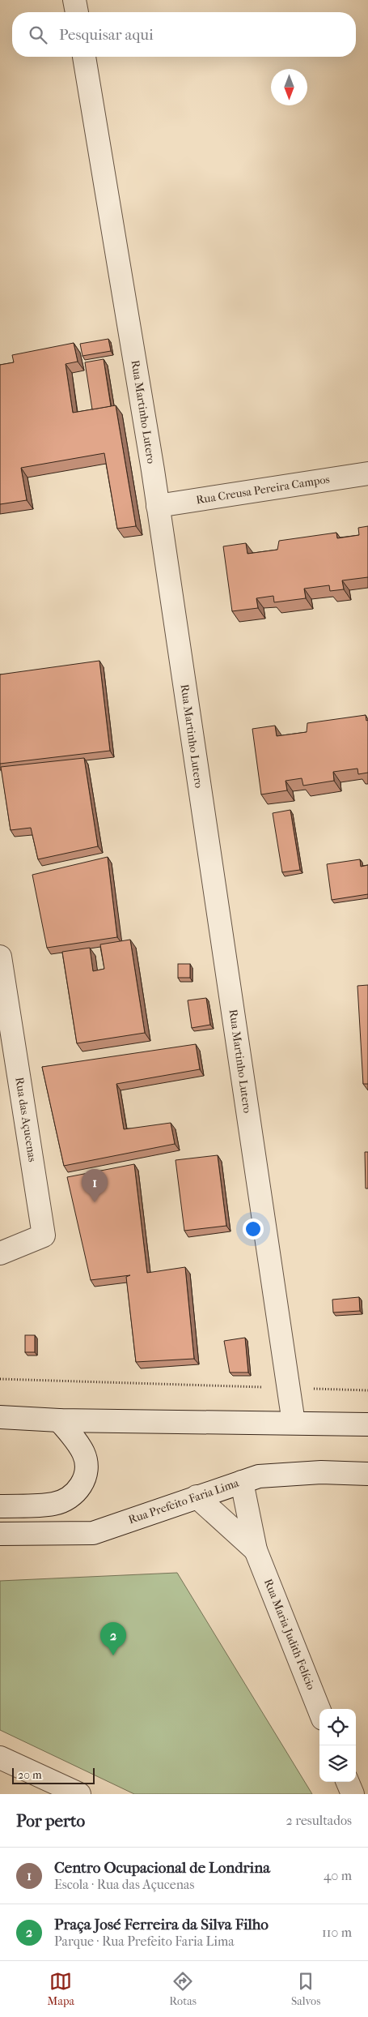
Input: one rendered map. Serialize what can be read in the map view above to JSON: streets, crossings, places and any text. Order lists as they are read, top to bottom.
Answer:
{
  "streets": {
    "street": [
      "Rua Martinho Lutero",
      "Rua Creusa Pereira Campos",
      "Rua das Açucenas",
      "Rua Prefeito Faria Lima",
      "Rua Maria Judith Felício"
    ]
  },
  "crossings": [
    ["Rua Martinho Lutero", "Rua Creusa Pereira Campos"],
    ["Rua Prefeito Faria Lima", "Rua Maria Judith Felício"]
  ],
  "scale_bar": "20 m",
  "north": "bottom",
  "page": {
    "search": "Pesquisar aqui",
    "pins": ["1", "2"],
    "scale": "20 m",
    "heading": ["Por perto", "2 resultados"],
    "list": [
      {
        "mark": "1",
        "name": "Centro Ocupacional de Londrina",
        "note": "Escola · Rua das Açucenas",
        "value": "40 m"
      },
      {
        "mark": "2",
        "name": "Praça José Ferreira da Silva Filho",
        "note": "Parque · Rua Prefeito Faria Lima",
        "value": "110 m"
      }
    ],
    "nav": ["Mapa", "Rotas", "Salvos"]
  }
}
